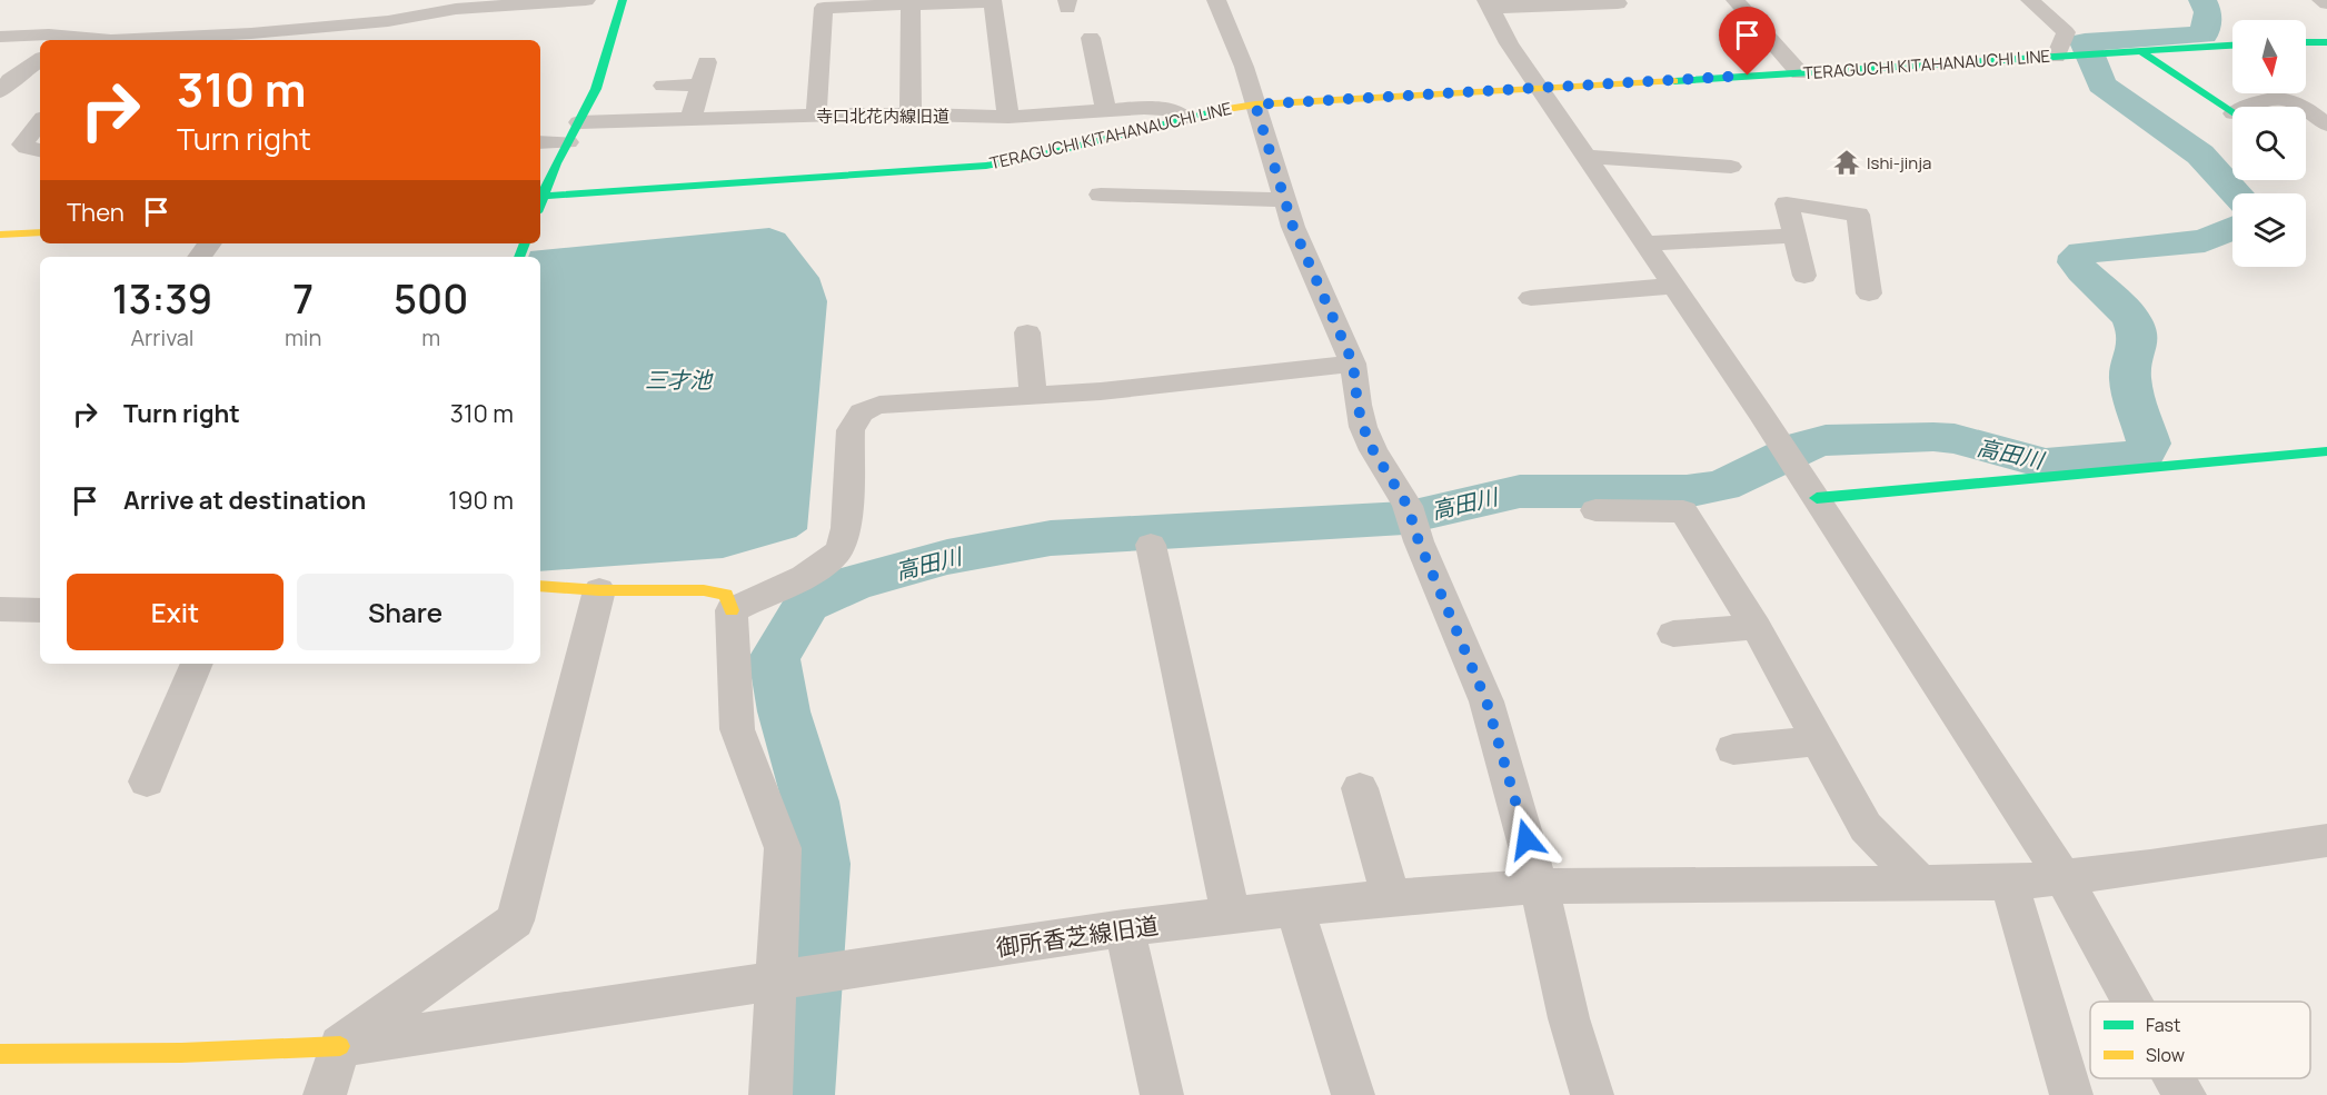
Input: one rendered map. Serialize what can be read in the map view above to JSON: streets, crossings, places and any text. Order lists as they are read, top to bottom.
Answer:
{
  "streets": {
    "main road": ["TERAGUCHI KITAHANAUCHI LINE"],
    "street": ["寺口北花内線旧道", "御所香芝線旧道"]
  },
  "crossings": [
    ["TERAGUCHI KITAHANAUCHI LINE", "寺口北花内線旧道"]
  ],
  "water": ["三才池", "高田川"],
  "places": {
    "temple": ["Ishi-jinja"]
  },
  "legend": ["Fast", "Slow"],
  "north": "bottom",
  "page": {
    "turn": ["310 m", "Turn right"],
    "then": "Then",
    "eta": [
      "13:39",
      "Arrival",
      "7",
      "min",
      "500",
      "m"
    ],
    "list": [
      {
        "name": "Turn right",
        "value": "310 m"
      },
      {
        "name": "Arrive at destination",
        "value": "190 m"
      }
    ],
    "buttons": ["Exit", "Share"]
  }
}
